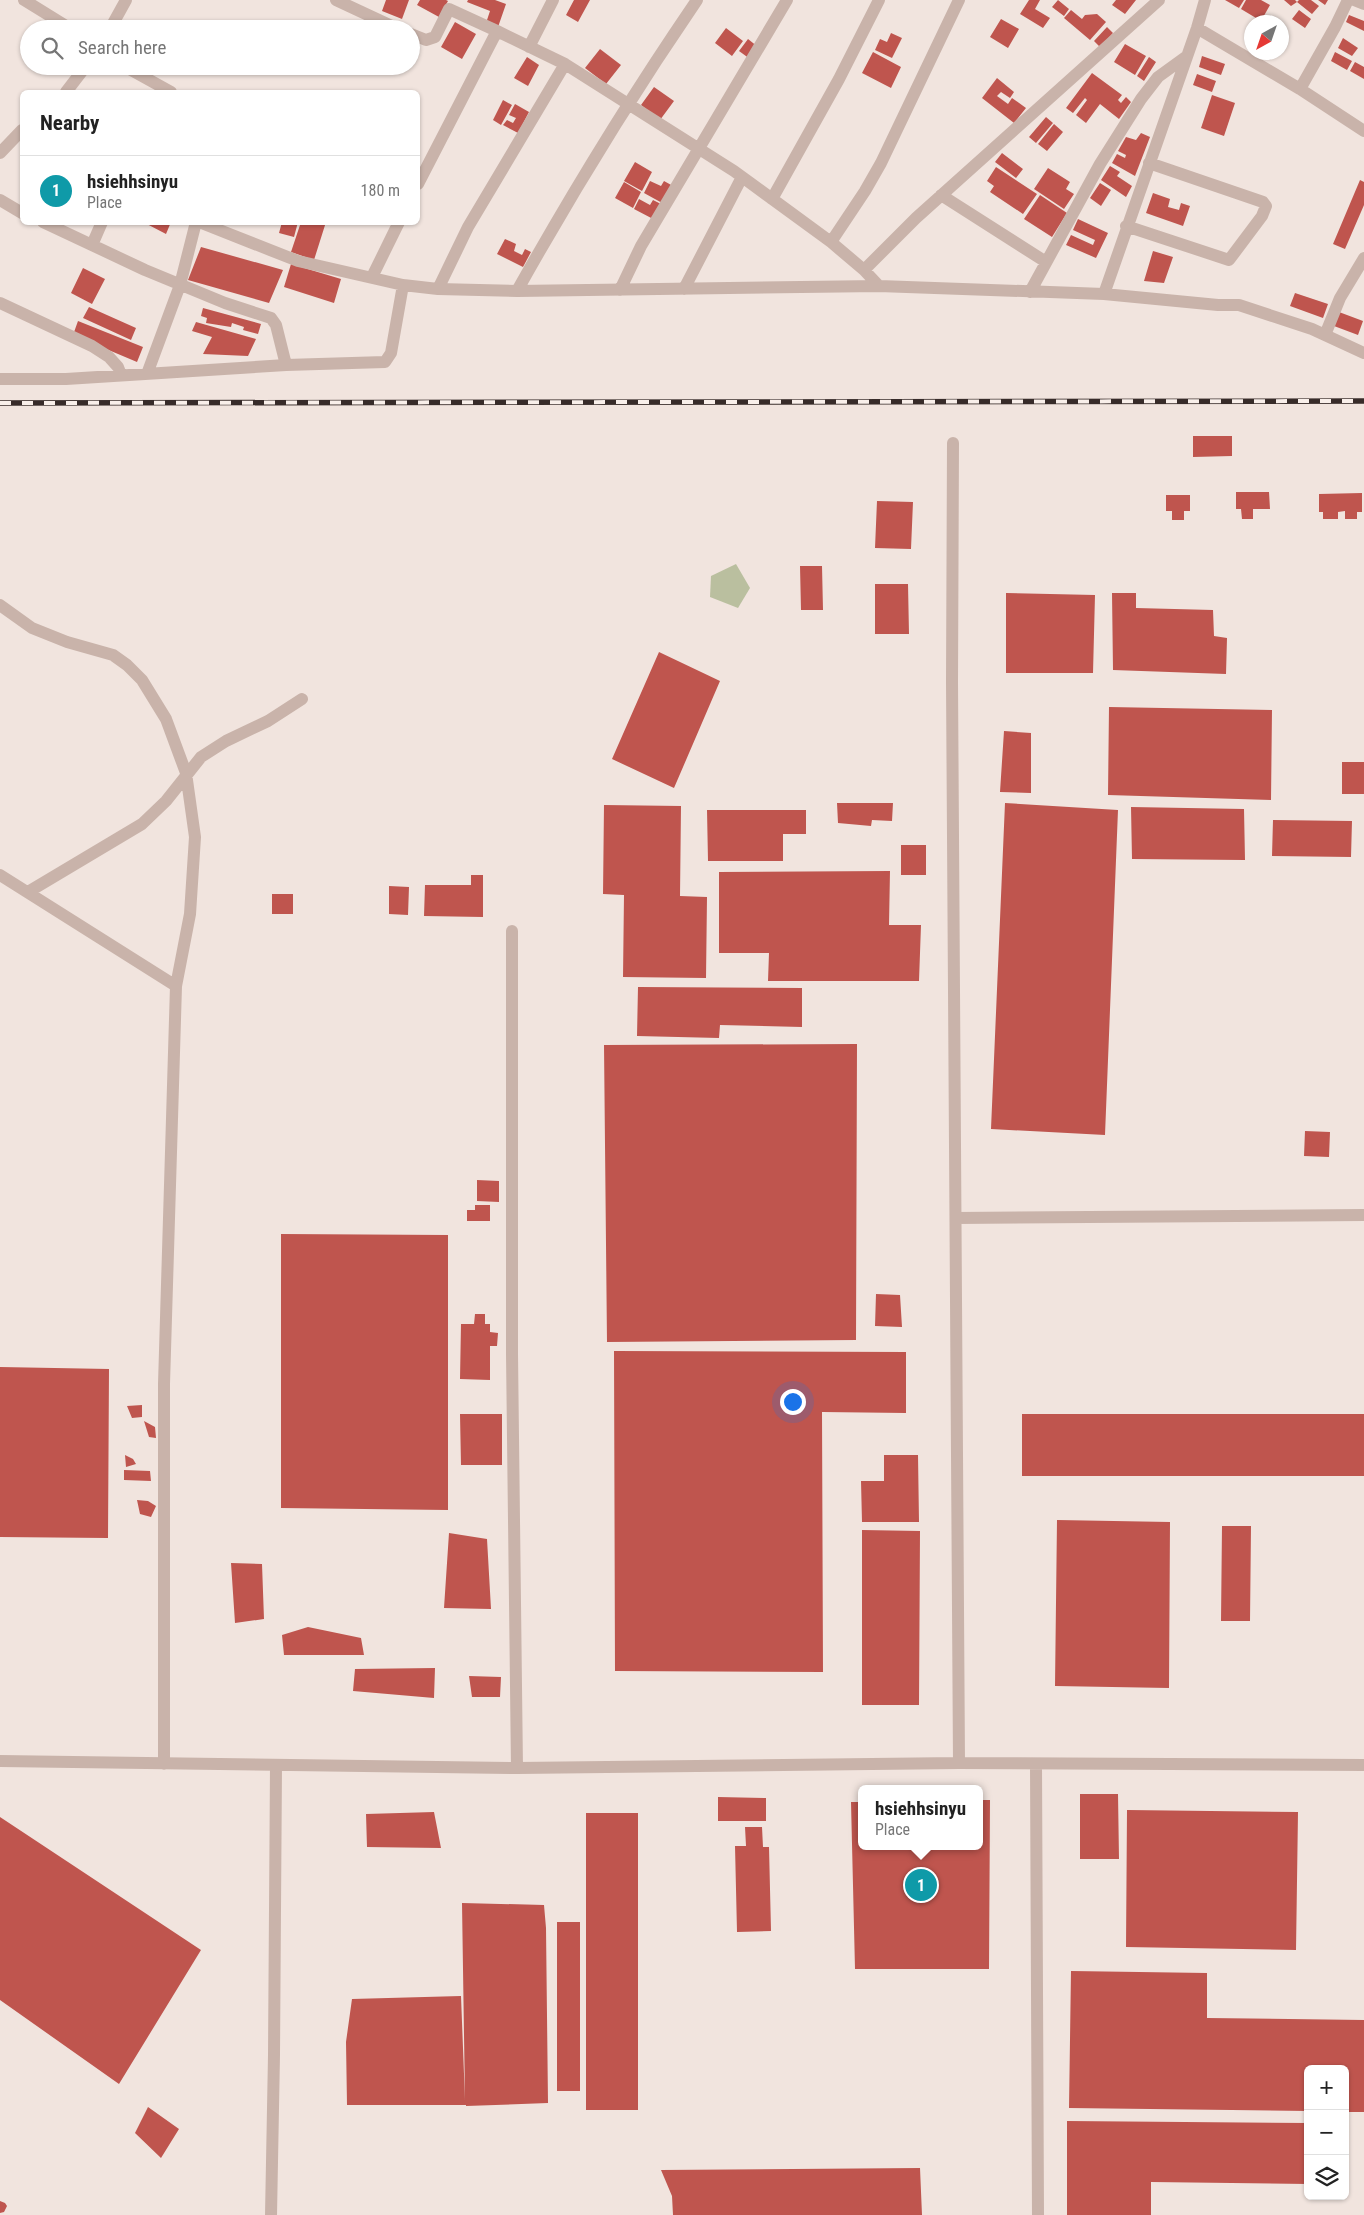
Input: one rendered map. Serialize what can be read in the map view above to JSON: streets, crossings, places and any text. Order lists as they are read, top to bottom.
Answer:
{
  "north": "bottom left",
  "page": {
    "search": "Search here",
    "heading": "Nearby",
    "list": [
      {
        "mark": "1",
        "name": "hsiehhsinyu",
        "note": "Place",
        "value": "180 m"
      }
    ],
    "popup": ["hsiehhsinyu", "Place"],
    "pins": "1",
    "map_buttons": ["+", "−"]
  }
}
